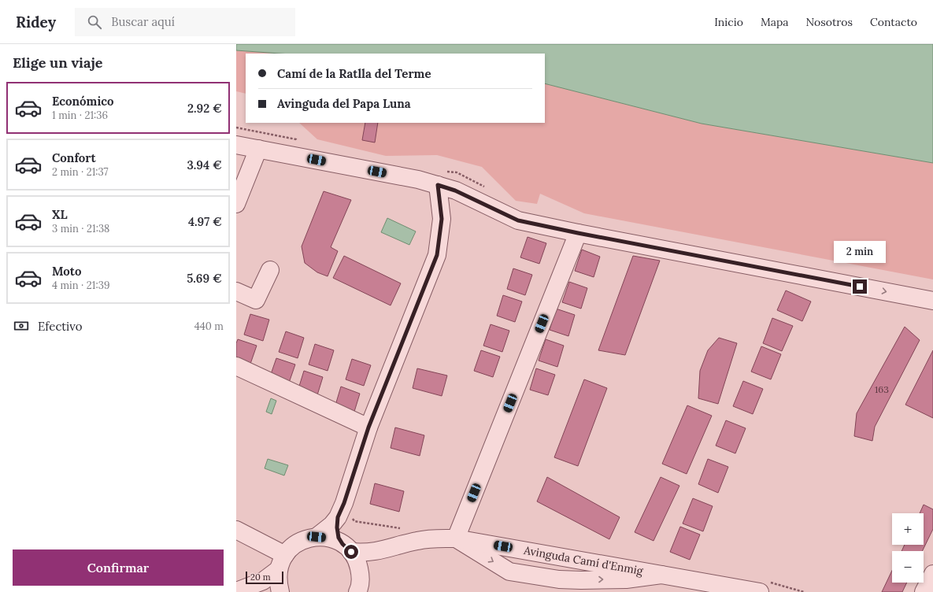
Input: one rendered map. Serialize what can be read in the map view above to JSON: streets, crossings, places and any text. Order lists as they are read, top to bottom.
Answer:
{
  "streets": {
    "street": ["Avinguda Camí d'Enmig"]
  },
  "house_numbers": ["163"],
  "scale_bar": "20 m",
  "page": {
    "header": "Ridey",
    "search": "Buscar aquí",
    "nav": [
      "Inicio",
      "Mapa",
      "Nosotros",
      "Contacto"
    ],
    "heading": "Elige un viaje",
    "banner": ["Camí de la Ratlla del Terme", "Avinguda del Papa Luna"],
    "list": [
      {
        "name": "Económico",
        "note": "1 min · 21:36",
        "value": "2.92 €"
      },
      {
        "name": "Confort",
        "note": "2 min · 21:37",
        "value": "3.94 €"
      },
      {
        "name": "XL",
        "note": "3 min · 21:38",
        "value": "4.97 €"
      },
      {
        "name": "Moto",
        "note": "4 min · 21:39",
        "value": "5.69 €"
      }
    ],
    "bubble": "2 min",
    "pay": ["Efectivo", "440 m"],
    "map_buttons": ["+", "−"],
    "buttons": "Confirmar",
    "scale": "20 m"
  }
}
